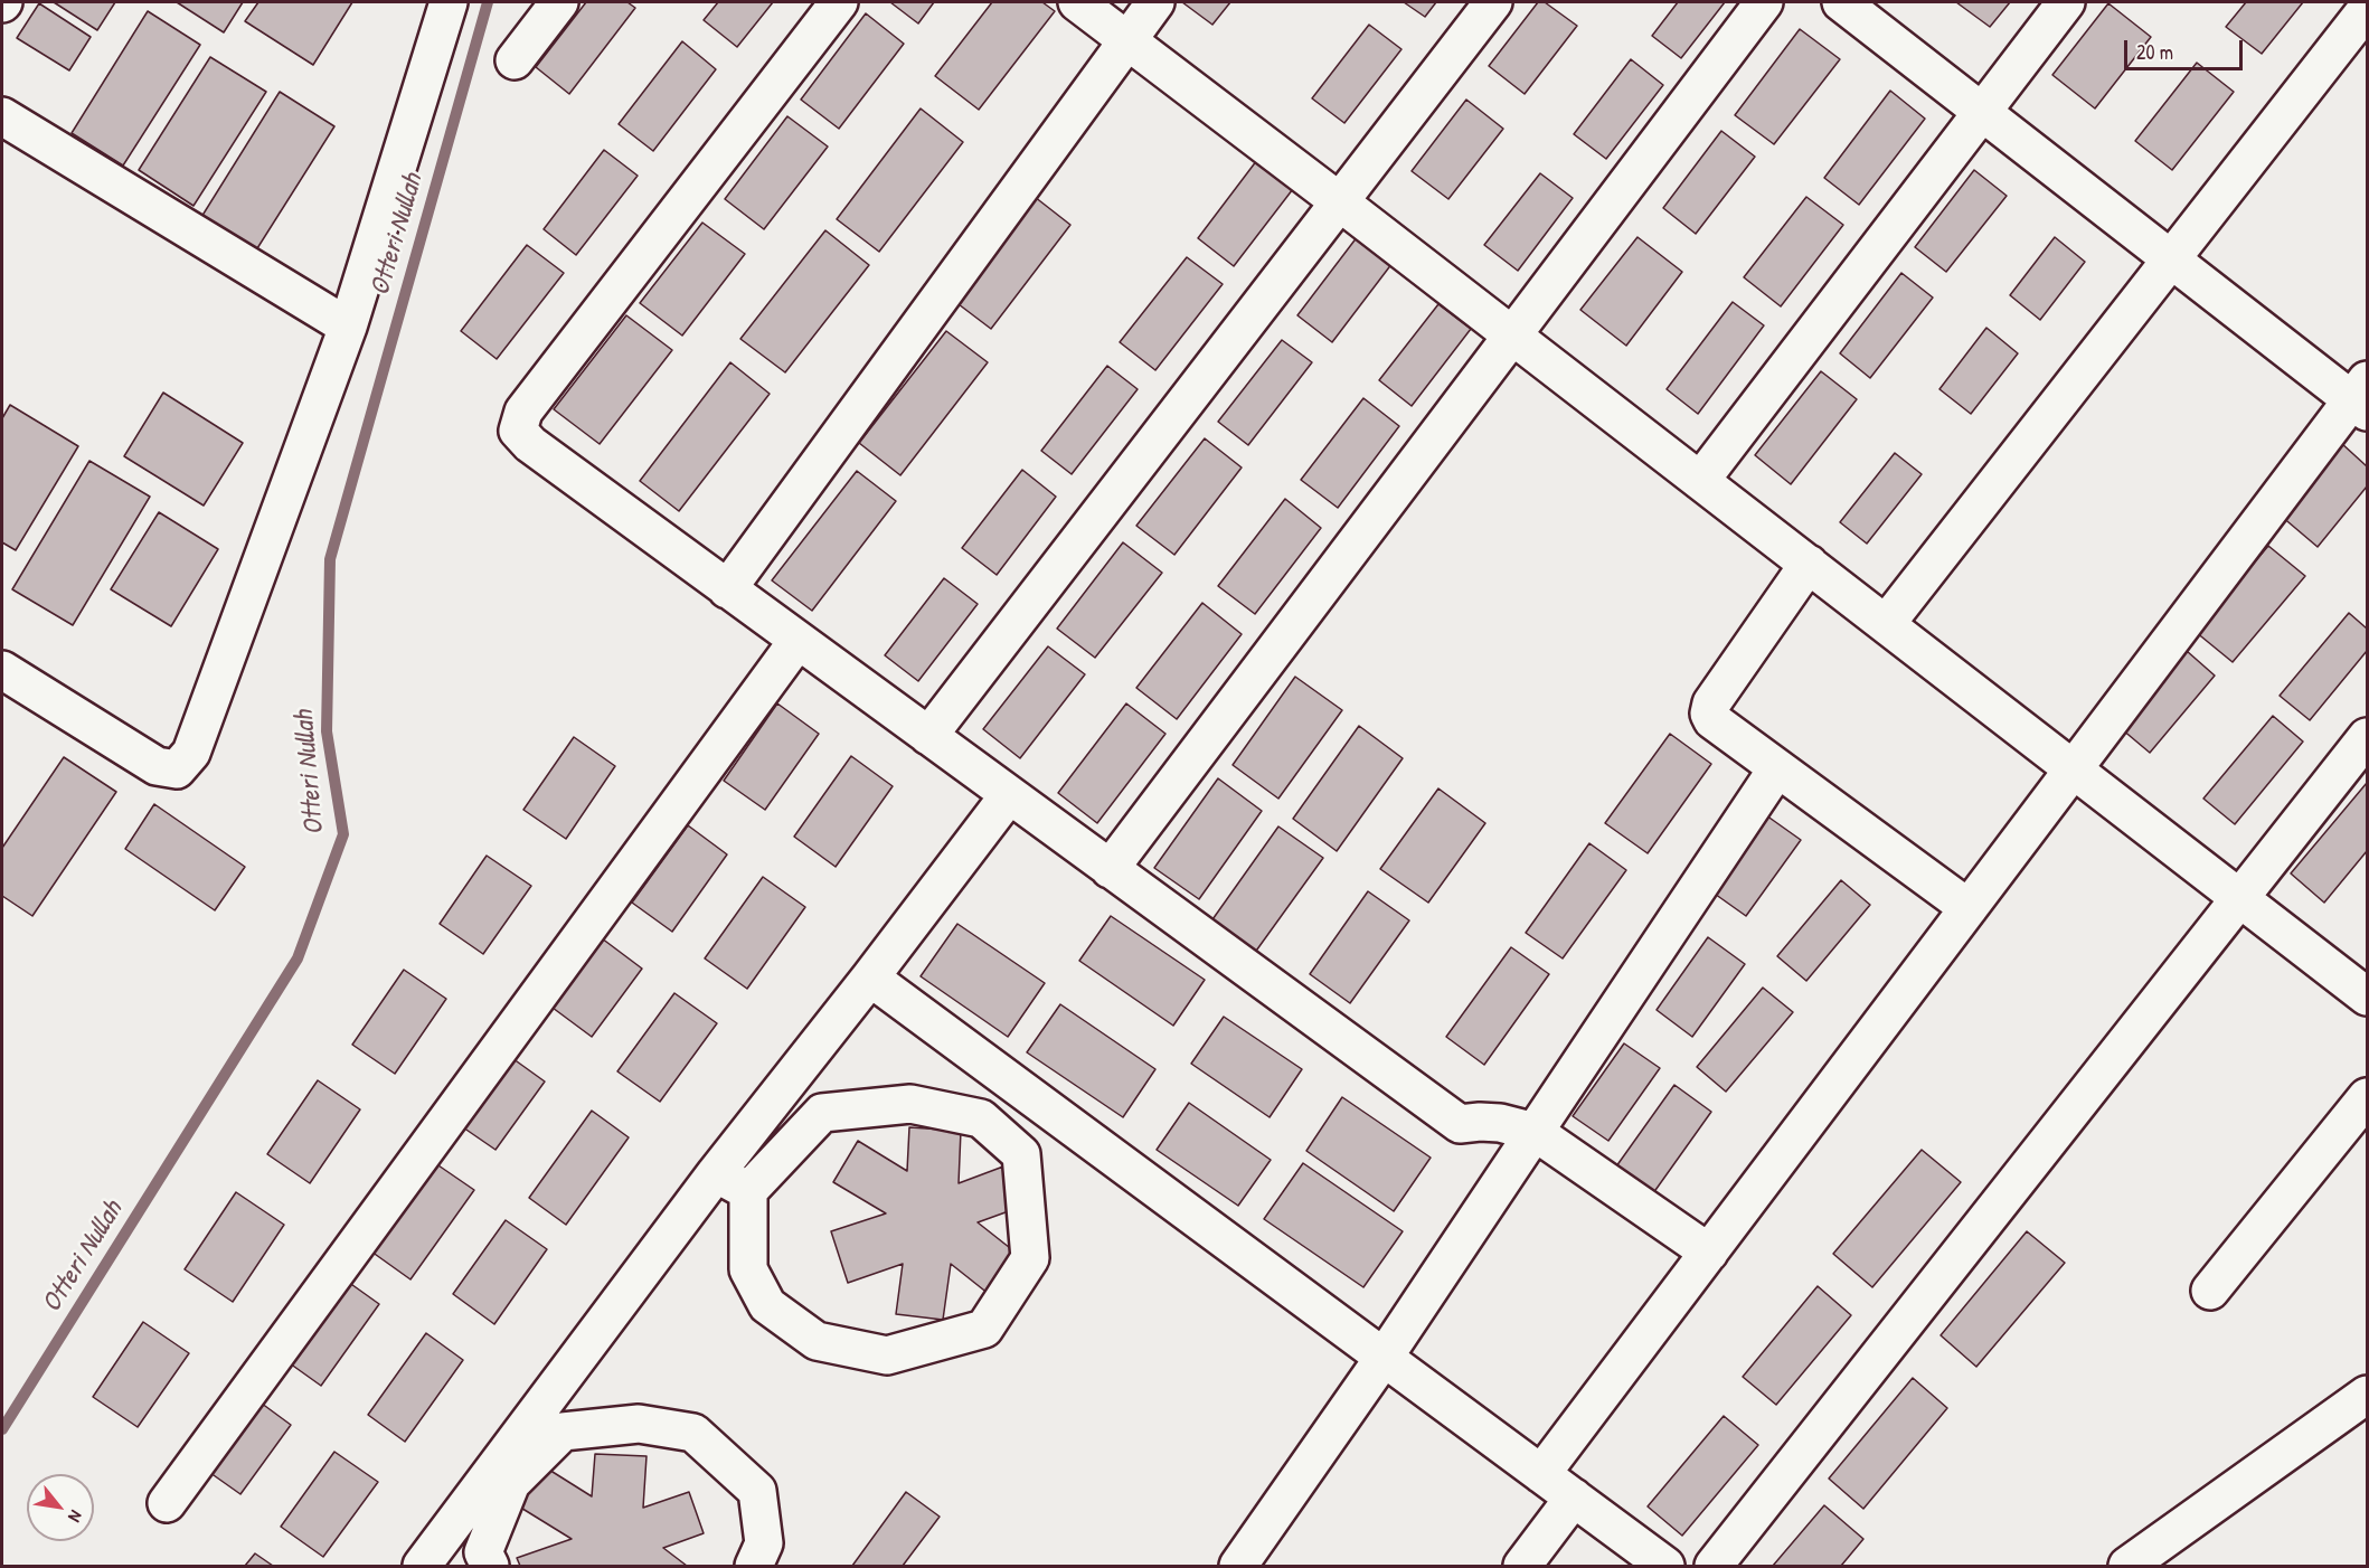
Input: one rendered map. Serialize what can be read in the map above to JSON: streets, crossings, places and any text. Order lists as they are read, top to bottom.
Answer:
{
  "water": ["Otteri Nullah"],
  "scale_bar": "20 m",
  "north": "bottom right"
}
